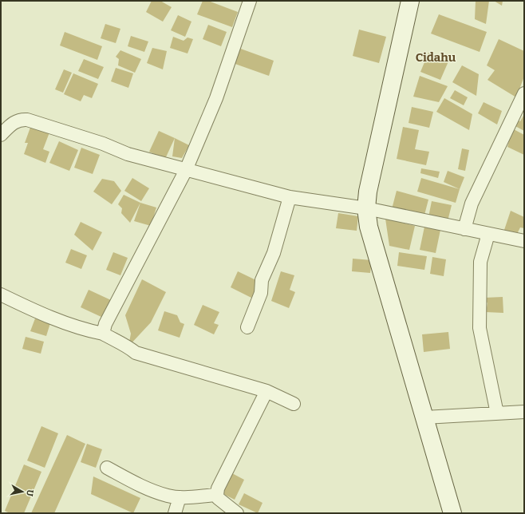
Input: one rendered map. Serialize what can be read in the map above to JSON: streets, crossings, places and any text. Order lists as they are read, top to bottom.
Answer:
{
  "districts": ["Cidahu"],
  "north": "right"
}
